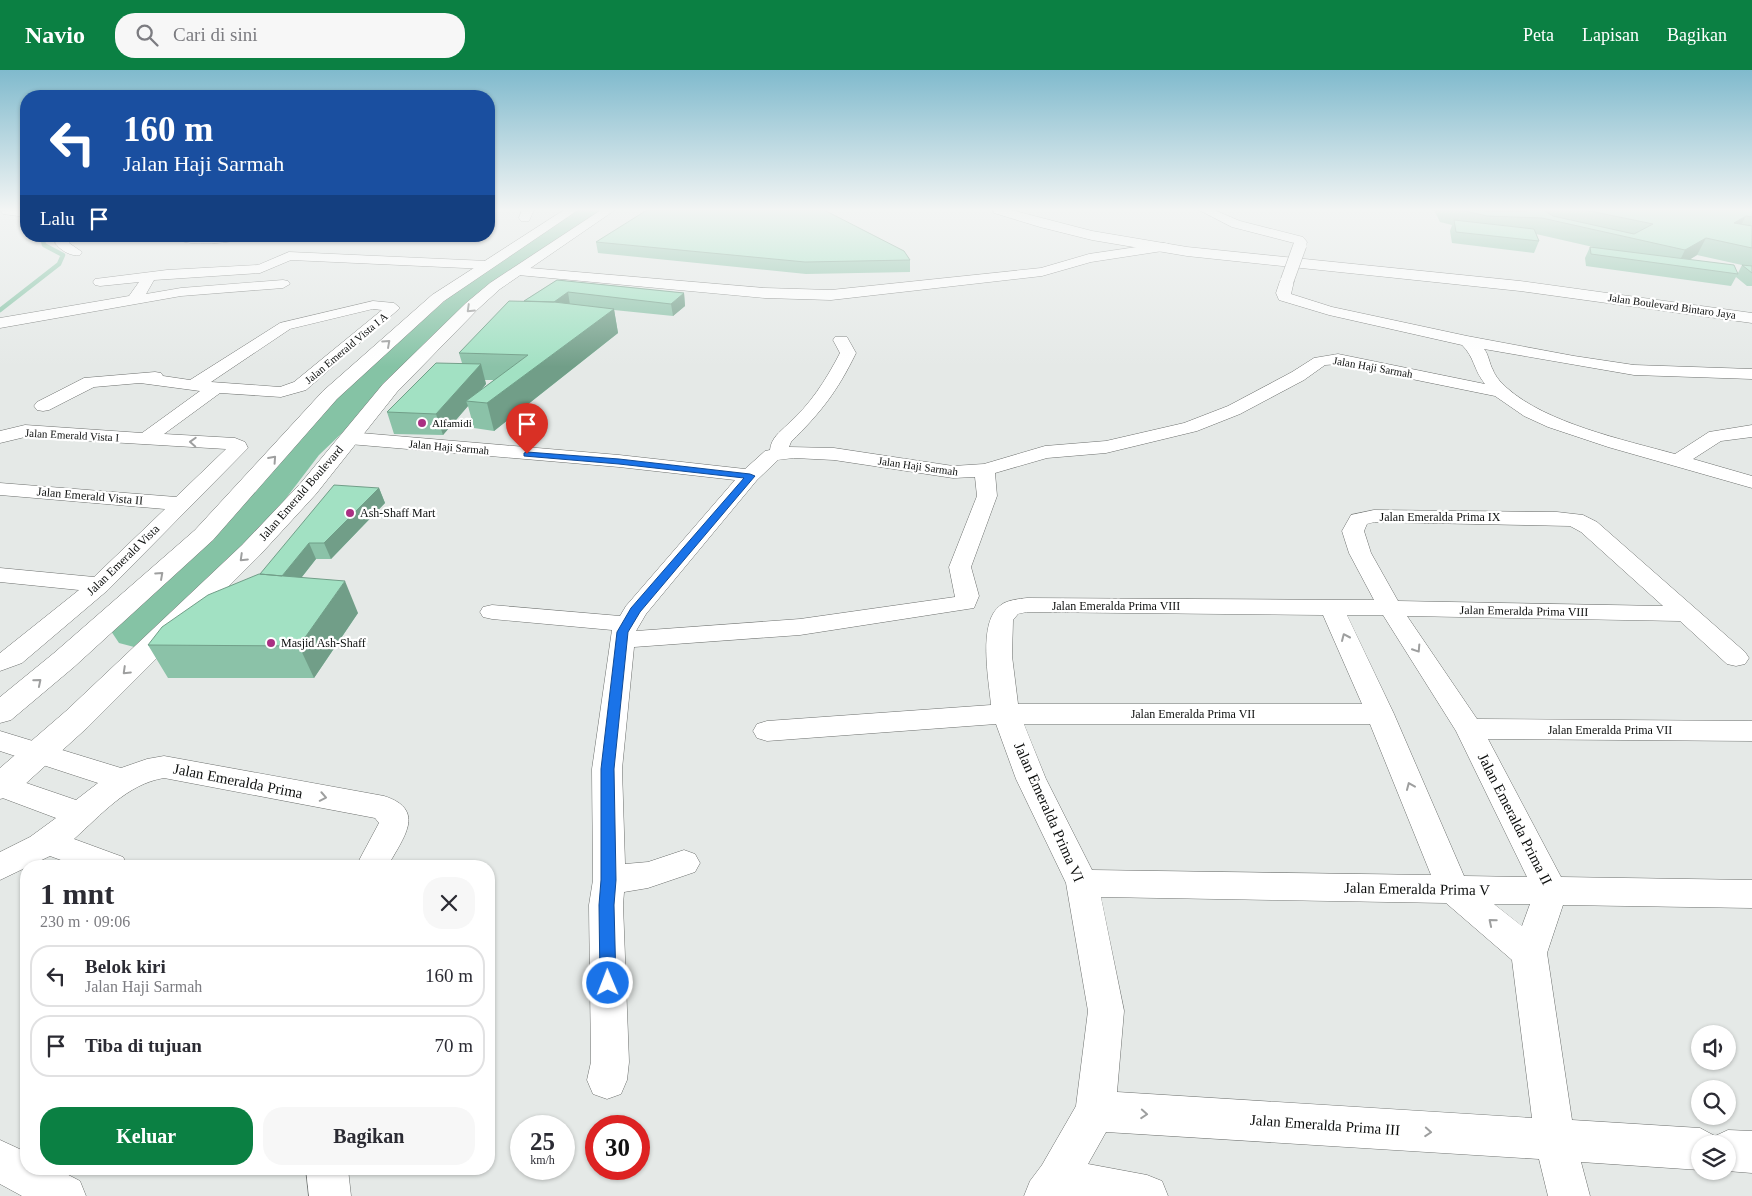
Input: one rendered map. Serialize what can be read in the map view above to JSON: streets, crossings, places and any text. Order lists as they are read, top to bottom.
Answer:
{
  "streets": {
    "main road": ["Jalan Boulevard Bintaro Jaya", "Jalan Emerald Boulevard"],
    "street": [
      "Jalan Emerald Vista I A",
      "Jalan Haji Sarmah",
      "Jalan Emerald Vista I",
      "Jalan Emerald Vista II",
      "Jalan Emeralda Prima IX",
      "Jalan Emerald Vista",
      "Jalan Emeralda Prima VIII",
      "Jalan Emeralda Prima VII",
      "Jalan Emeralda Prima",
      "Jalan Emeralda Prima VI",
      "Jalan Emeralda Prima II",
      "Jalan Emeralda Prima V",
      "Jalan Emeralda Prima III"
    ]
  },
  "crossings": [
    ["Jalan Haji Sarmah", "Jalan Emerald Boulevard"],
    ["Jalan Emerald Vista I", "Jalan Emerald Vista"],
    ["Jalan Emerald Vista II", "Jalan Emerald Vista"],
    ["Jalan Emeralda Prima IX", "Jalan Emeralda Prima VIII"],
    ["Jalan Emeralda Prima IX", "Jalan Emeralda Prima II"],
    ["Jalan Emeralda Prima VIII", "Jalan Emeralda Prima VII"],
    ["Jalan Emeralda Prima VIII", "Jalan Emeralda Prima VI"],
    ["Jalan Emeralda Prima VIII", "Jalan Emeralda Prima II"],
    ["Jalan Emeralda Prima VII", "Jalan Emeralda Prima VI"],
    ["Jalan Emeralda Prima VII", "Jalan Emeralda Prima II"],
    ["Jalan Emeralda Prima VI", "Jalan Emeralda Prima V"],
    ["Jalan Emeralda Prima VI", "Jalan Emeralda Prima III"],
    ["Jalan Emeralda Prima II", "Jalan Emeralda Prima V"],
    ["Jalan Emeralda Prima II", "Jalan Emeralda Prima III"]
  ],
  "one_way": ["Jalan Emeralda Prima", "Jalan Emeralda Prima III"],
  "places": ["Alfamidi", "Ash-Shaff Mart", "Masjid Ash-Shaff"],
  "page": {
    "header": "Navio",
    "search": "Cari di sini",
    "nav": ["Peta", "Lapisan", "Bagikan"],
    "turn": ["160 m", "Jalan Haji Sarmah"],
    "then": "Lalu",
    "heading": ["1 mnt", "230 m · 09:06"],
    "list": [
      {
        "name": "Belok kiri",
        "note": "Jalan Haji Sarmah",
        "value": "160 m"
      },
      {
        "name": "Tiba di tujuan",
        "value": "70 m"
      }
    ],
    "buttons": ["Keluar", "Bagikan"],
    "speed": "25 km/h",
    "limit": "30"
  }
}
